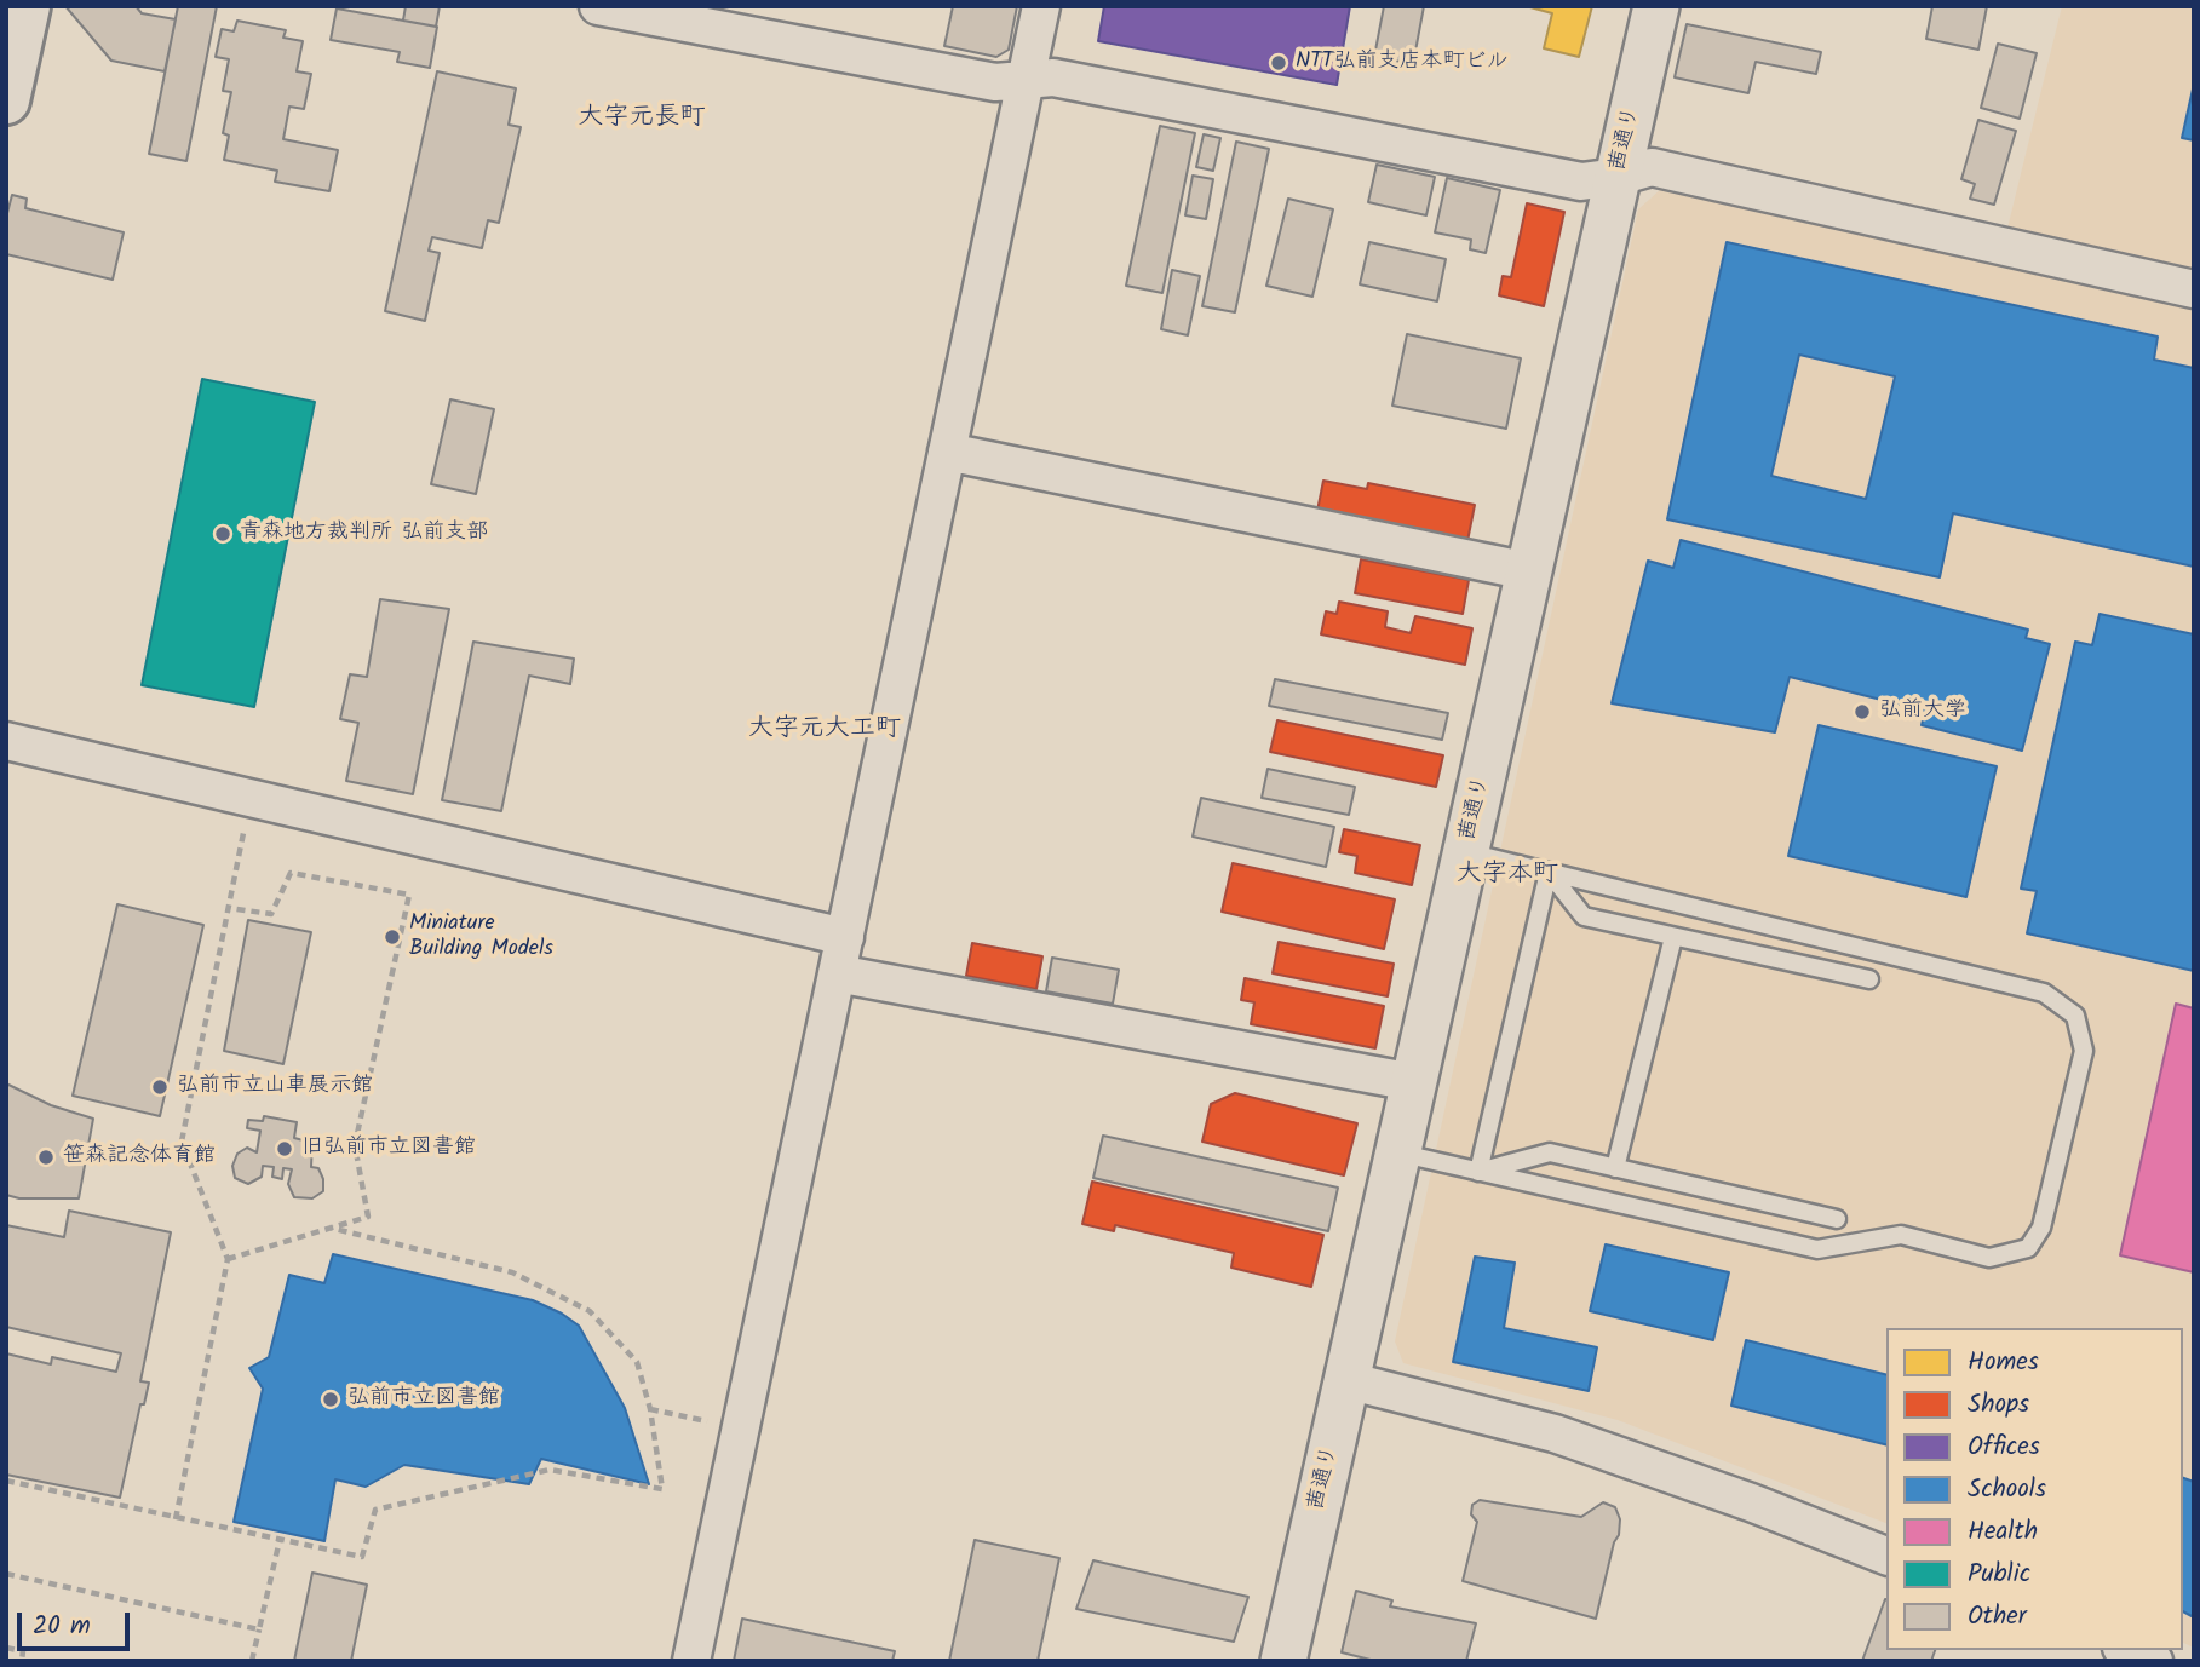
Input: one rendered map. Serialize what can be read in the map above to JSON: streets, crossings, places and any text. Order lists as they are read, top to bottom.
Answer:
{
  "streets": {
    "street": ["茜通り"]
  },
  "districts": ["大字元長町", "大字元大工町", "大字本町"],
  "places": [
    "NTT弘前支店本町ビル",
    "青森地方裁判所 弘前支部",
    "弘前大学",
    "Miniature Building Models",
    "弘前市立山車展示館",
    "旧弘前市立図書館",
    "笹森記念体育館",
    "弘前市立図書館"
  ],
  "legend": [
    "Homes",
    "Shops",
    "Offices",
    "Schools",
    "Health",
    "Public",
    "Other"
  ],
  "scale_bar": "20 m"
}
